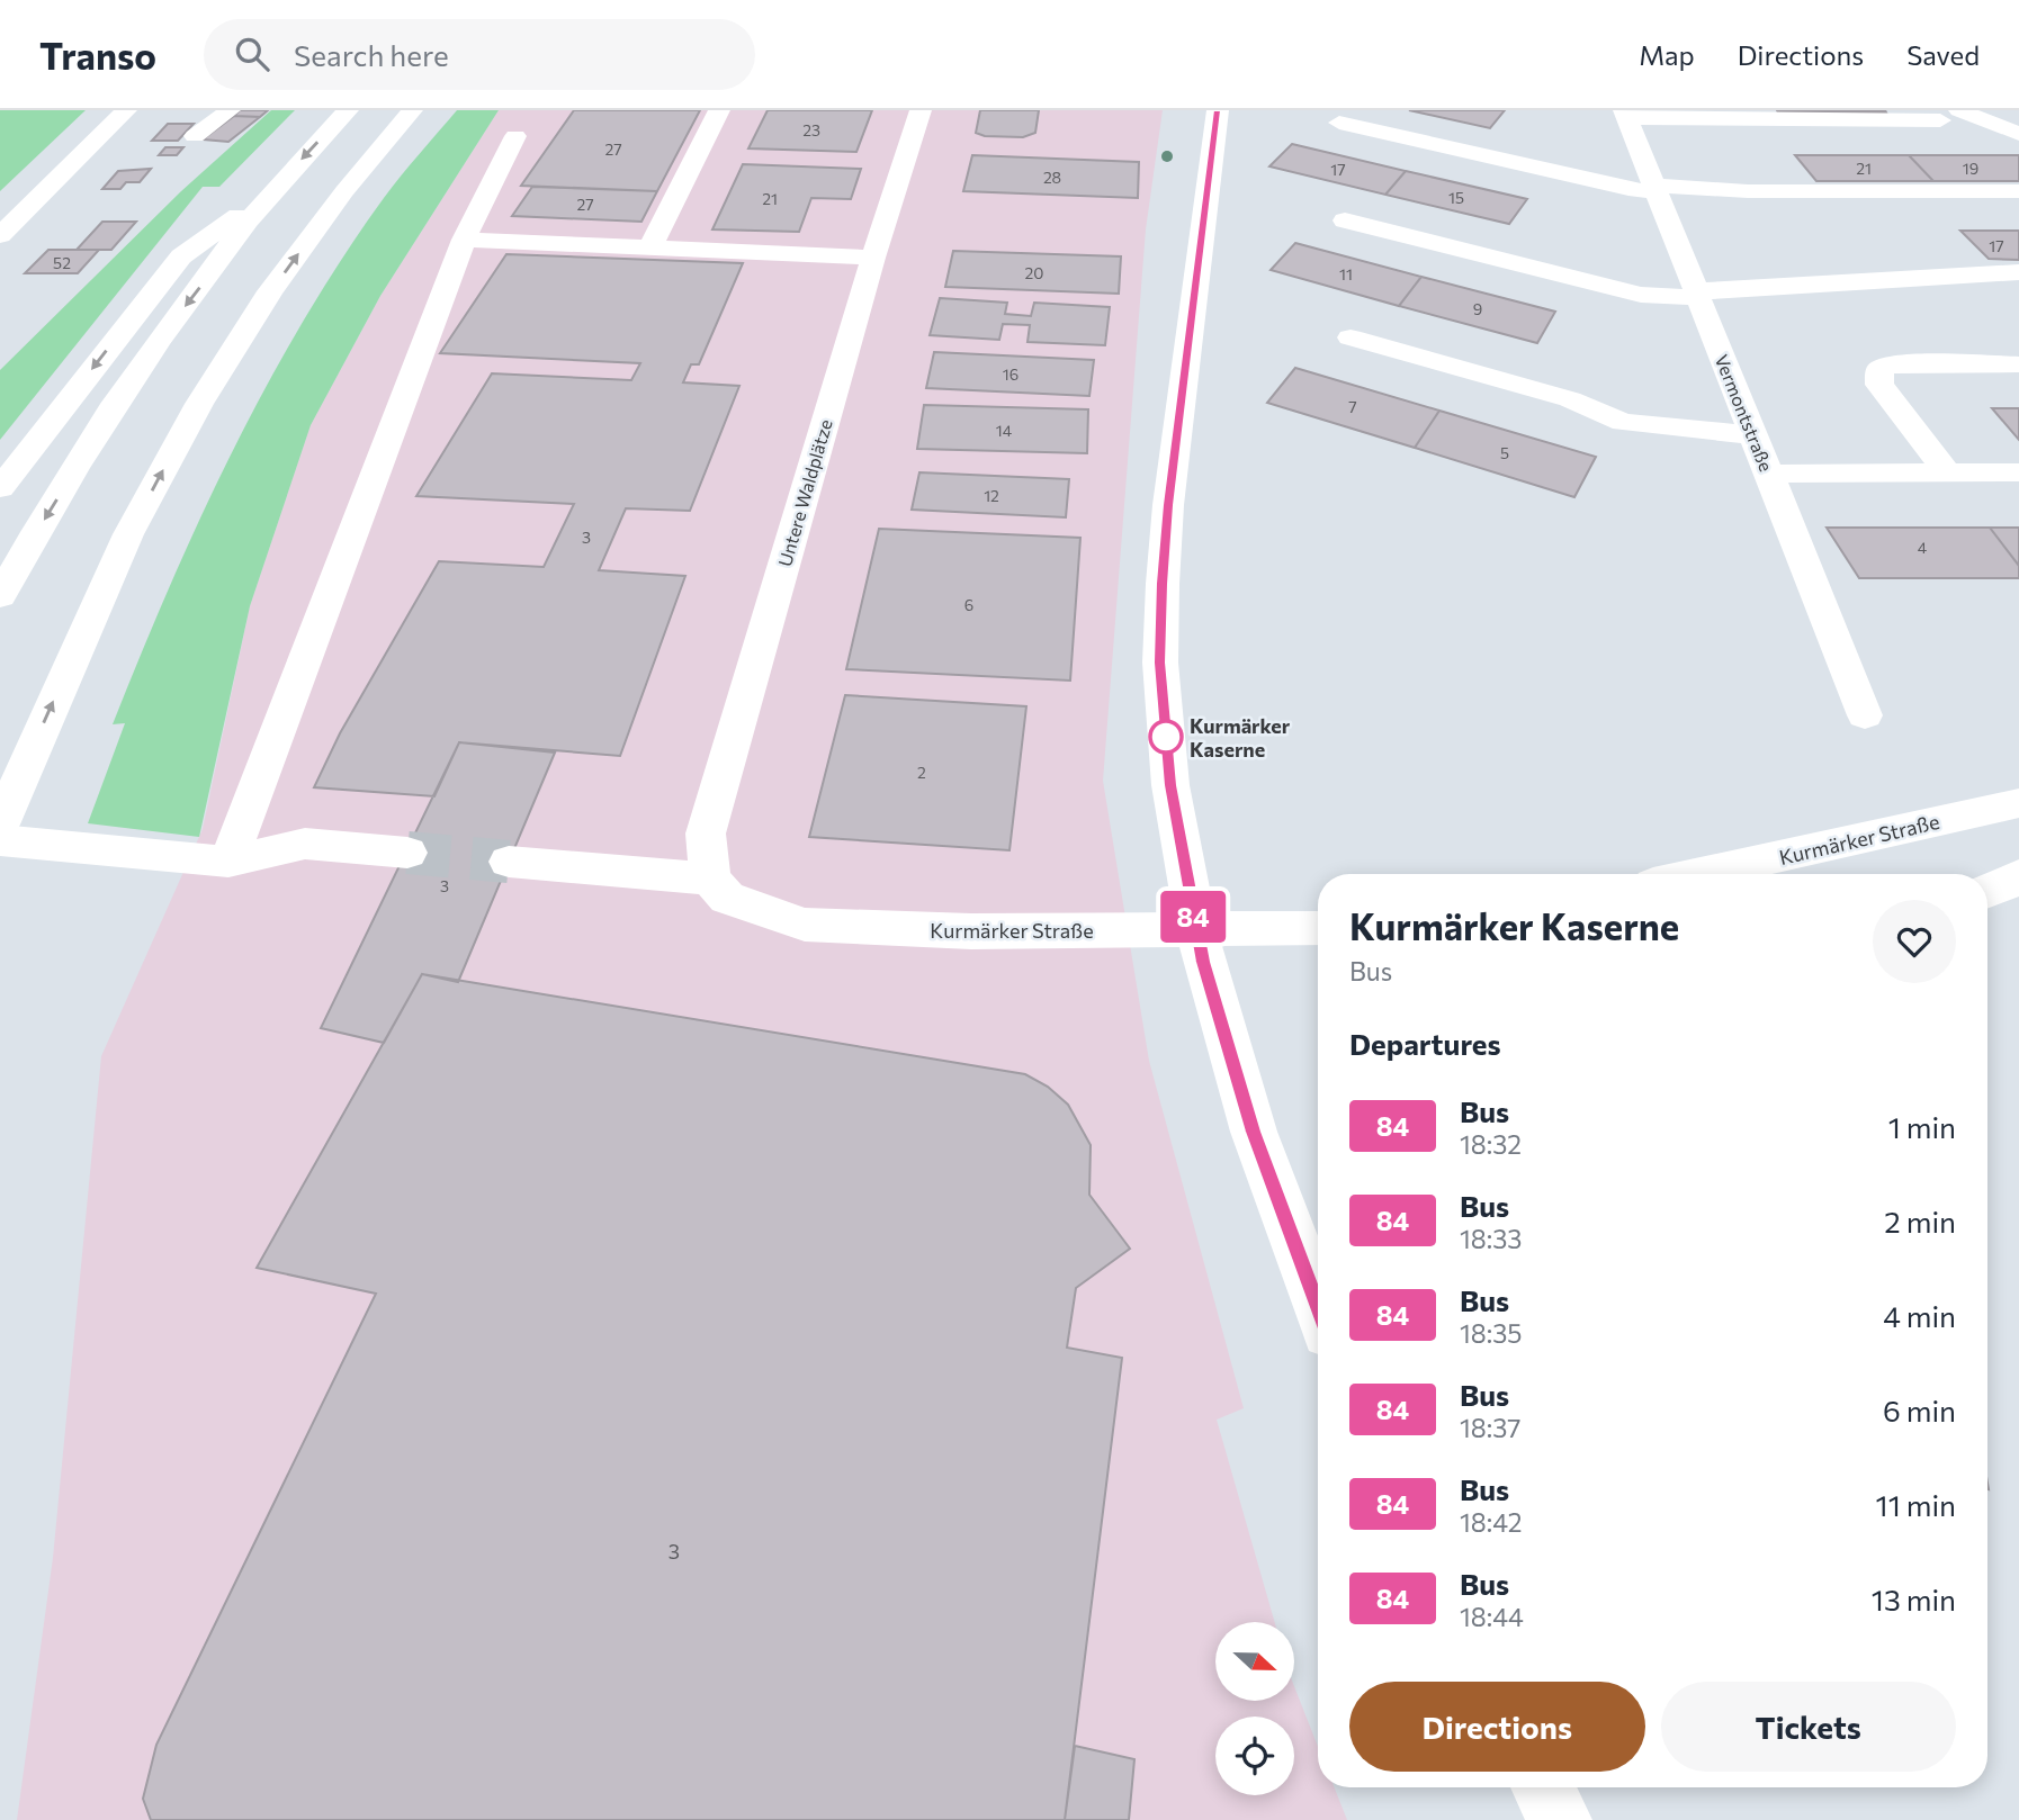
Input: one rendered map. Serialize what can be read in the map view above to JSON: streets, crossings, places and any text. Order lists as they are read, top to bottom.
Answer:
{
  "streets": {
    "main road": ["Vermontstraße", "Untere Waldplätze", "Kurmärker Straße"]
  },
  "crossings": [
    ["Untere Waldplätze", "Kurmärker Straße"]
  ],
  "places": ["Kurmärker Kaserne"],
  "lines": ["bus line 84"],
  "house_numbers": [
    "23",
    "27",
    "21",
    "19",
    "17",
    "28",
    "15",
    "21",
    "27",
    "17",
    "52",
    "20",
    "11",
    "9",
    "16",
    "7",
    "14",
    "5",
    "12",
    "3",
    "4",
    "6",
    "2",
    "3",
    "3"
  ],
  "north": "right",
  "page": {
    "header": "Transo",
    "search": "Search here",
    "nav": ["Map", "Directions", "Saved"],
    "on_map": "84",
    "heading": [
      ["Kurmärker Kaserne", "Bus"],
      "Departures"
    ],
    "list": [
      {
        "mark": "84",
        "name": "Bus",
        "note": "18:32",
        "value": "1 min"
      },
      {
        "mark": "84",
        "name": "Bus",
        "note": "18:33",
        "value": "2 min"
      },
      {
        "mark": "84",
        "name": "Bus",
        "note": "18:35",
        "value": "4 min"
      },
      {
        "mark": "84",
        "name": "Bus",
        "note": "18:37",
        "value": "6 min"
      },
      {
        "mark": "84",
        "name": "Bus",
        "note": "18:42",
        "value": "11 min"
      },
      {
        "mark": "84",
        "name": "Bus",
        "note": "18:44",
        "value": "13 min"
      }
    ],
    "buttons": ["Directions", "Tickets"]
  }
}
